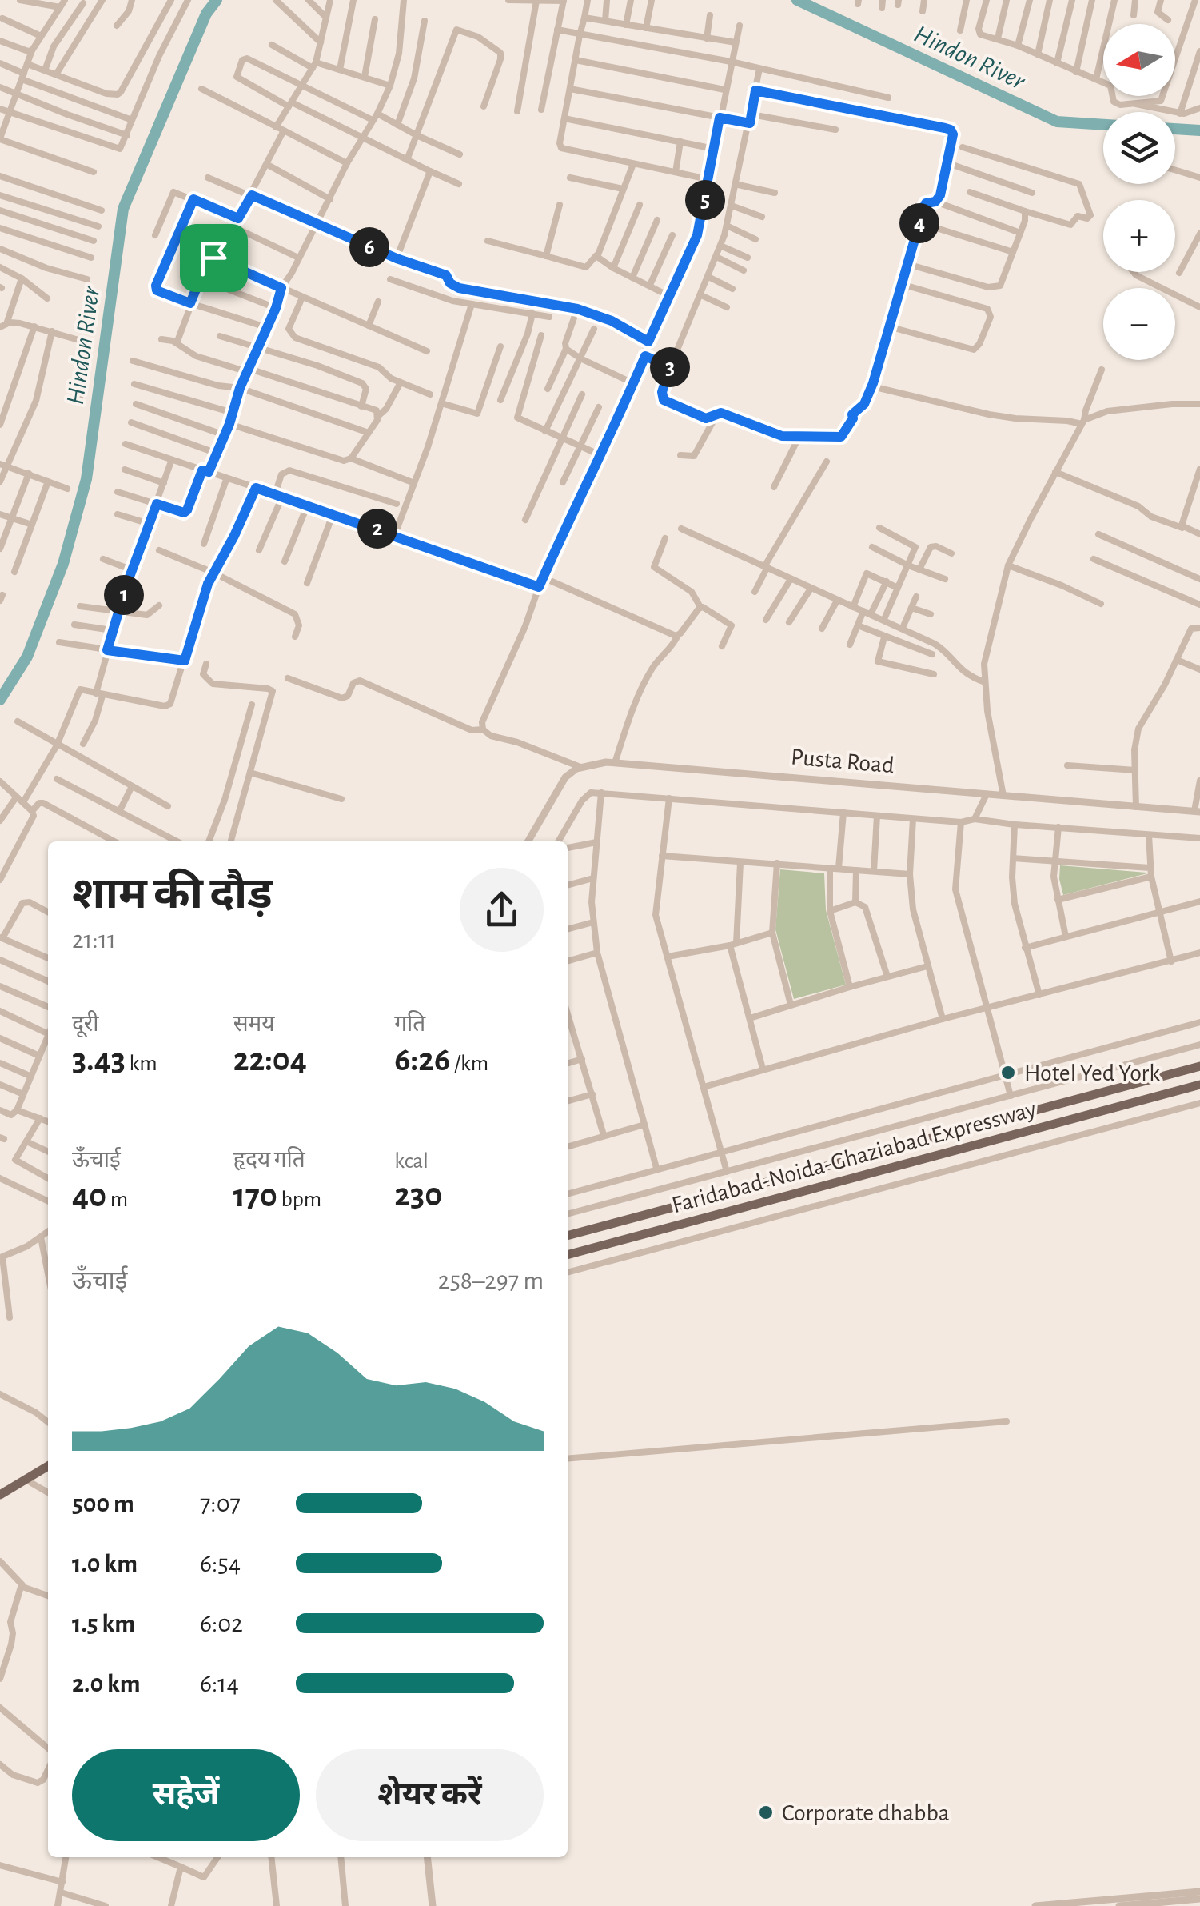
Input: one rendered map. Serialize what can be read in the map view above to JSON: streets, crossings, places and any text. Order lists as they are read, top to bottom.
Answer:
{
  "streets": {
    "main road": ["Faridabad-Noida-Ghaziabad Expressway"],
    "street": ["Pusta Road"]
  },
  "water": ["Hindon River"],
  "places": ["Hotel Yed York", "Corporate dhabba"],
  "north": "left",
  "page": {
    "map_buttons": ["+", "−"],
    "pins": [
      "5",
      "4",
      "6",
      "3",
      "2",
      "1"
    ],
    "heading": ["शाम की दौड़", "21:11"],
    "stats": [
      ["दूरी", "3.43 km"],
      ["समय", "22:04"],
      ["गति", "6:26 /km"],
      ["ऊँचाई", "40 m"],
      ["हृदय गति", "170 bpm"],
      ["kcal", "230"]
    ],
    "chart": ["ऊँचाई", "258–297 m"],
    "list": [
      {
        "name": "500 m",
        "note": "7:07"
      },
      {
        "name": "1.0 km",
        "note": "6:54"
      },
      {
        "name": "1.5 km",
        "note": "6:02"
      },
      {
        "name": "2.0 km",
        "note": "6:14"
      }
    ],
    "buttons": ["सहेजें", "शेयर करें"]
  }
}
